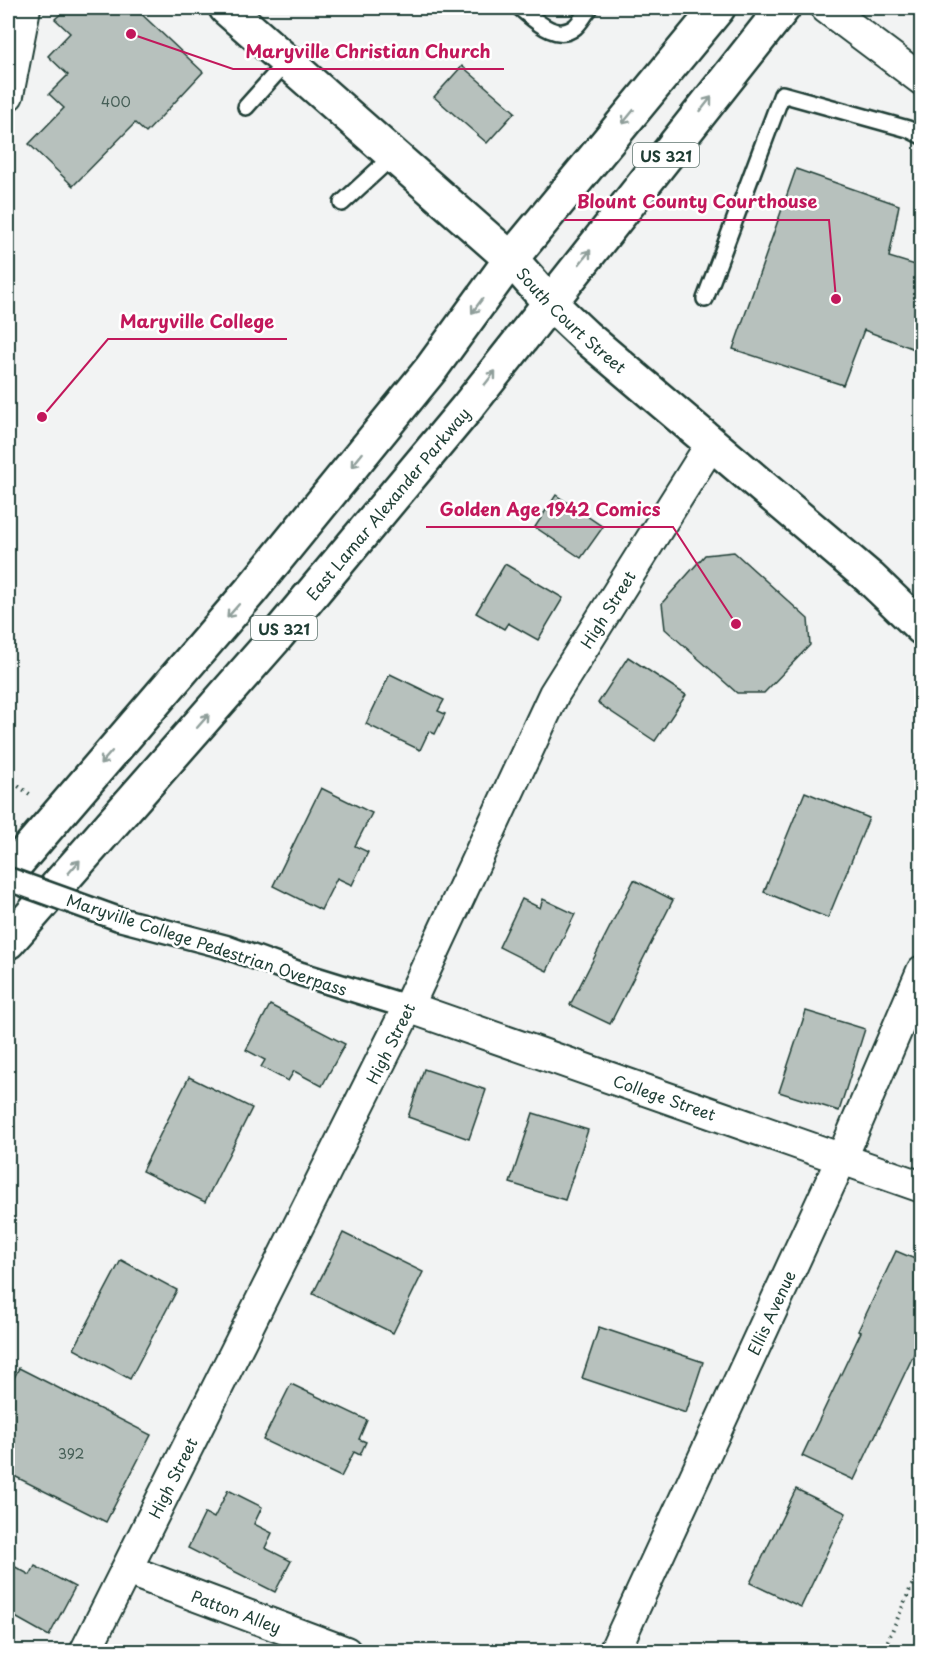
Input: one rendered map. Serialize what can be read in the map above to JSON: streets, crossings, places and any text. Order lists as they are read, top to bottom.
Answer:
{
  "streets": {
    "main road": ["US 321", "South Court Street", "East Lamar Alexander Parkway"],
    "street": [
      "High Street",
      "Maryville College Pedestrian Overpass",
      "College Street",
      "Ellis Avenue",
      "Patton Alley"
    ]
  },
  "crossings": [
    ["US 321", "South Court Street"],
    ["US 321", "East Lamar Alexander Parkway"],
    ["South Court Street", "East Lamar Alexander Parkway"],
    ["South Court Street", "High Street"],
    ["High Street", "Maryville College Pedestrian Overpass"],
    ["High Street", "College Street"],
    ["High Street", "Patton Alley"],
    ["Maryville College Pedestrian Overpass", "College Street"],
    ["College Street", "Ellis Avenue"]
  ],
  "places": [
    "Maryville Christian Church",
    "Blount County Courthouse",
    "Maryville College",
    "Golden Age 1942 Comics"
  ],
  "house_numbers": ["400", "392"]
}
